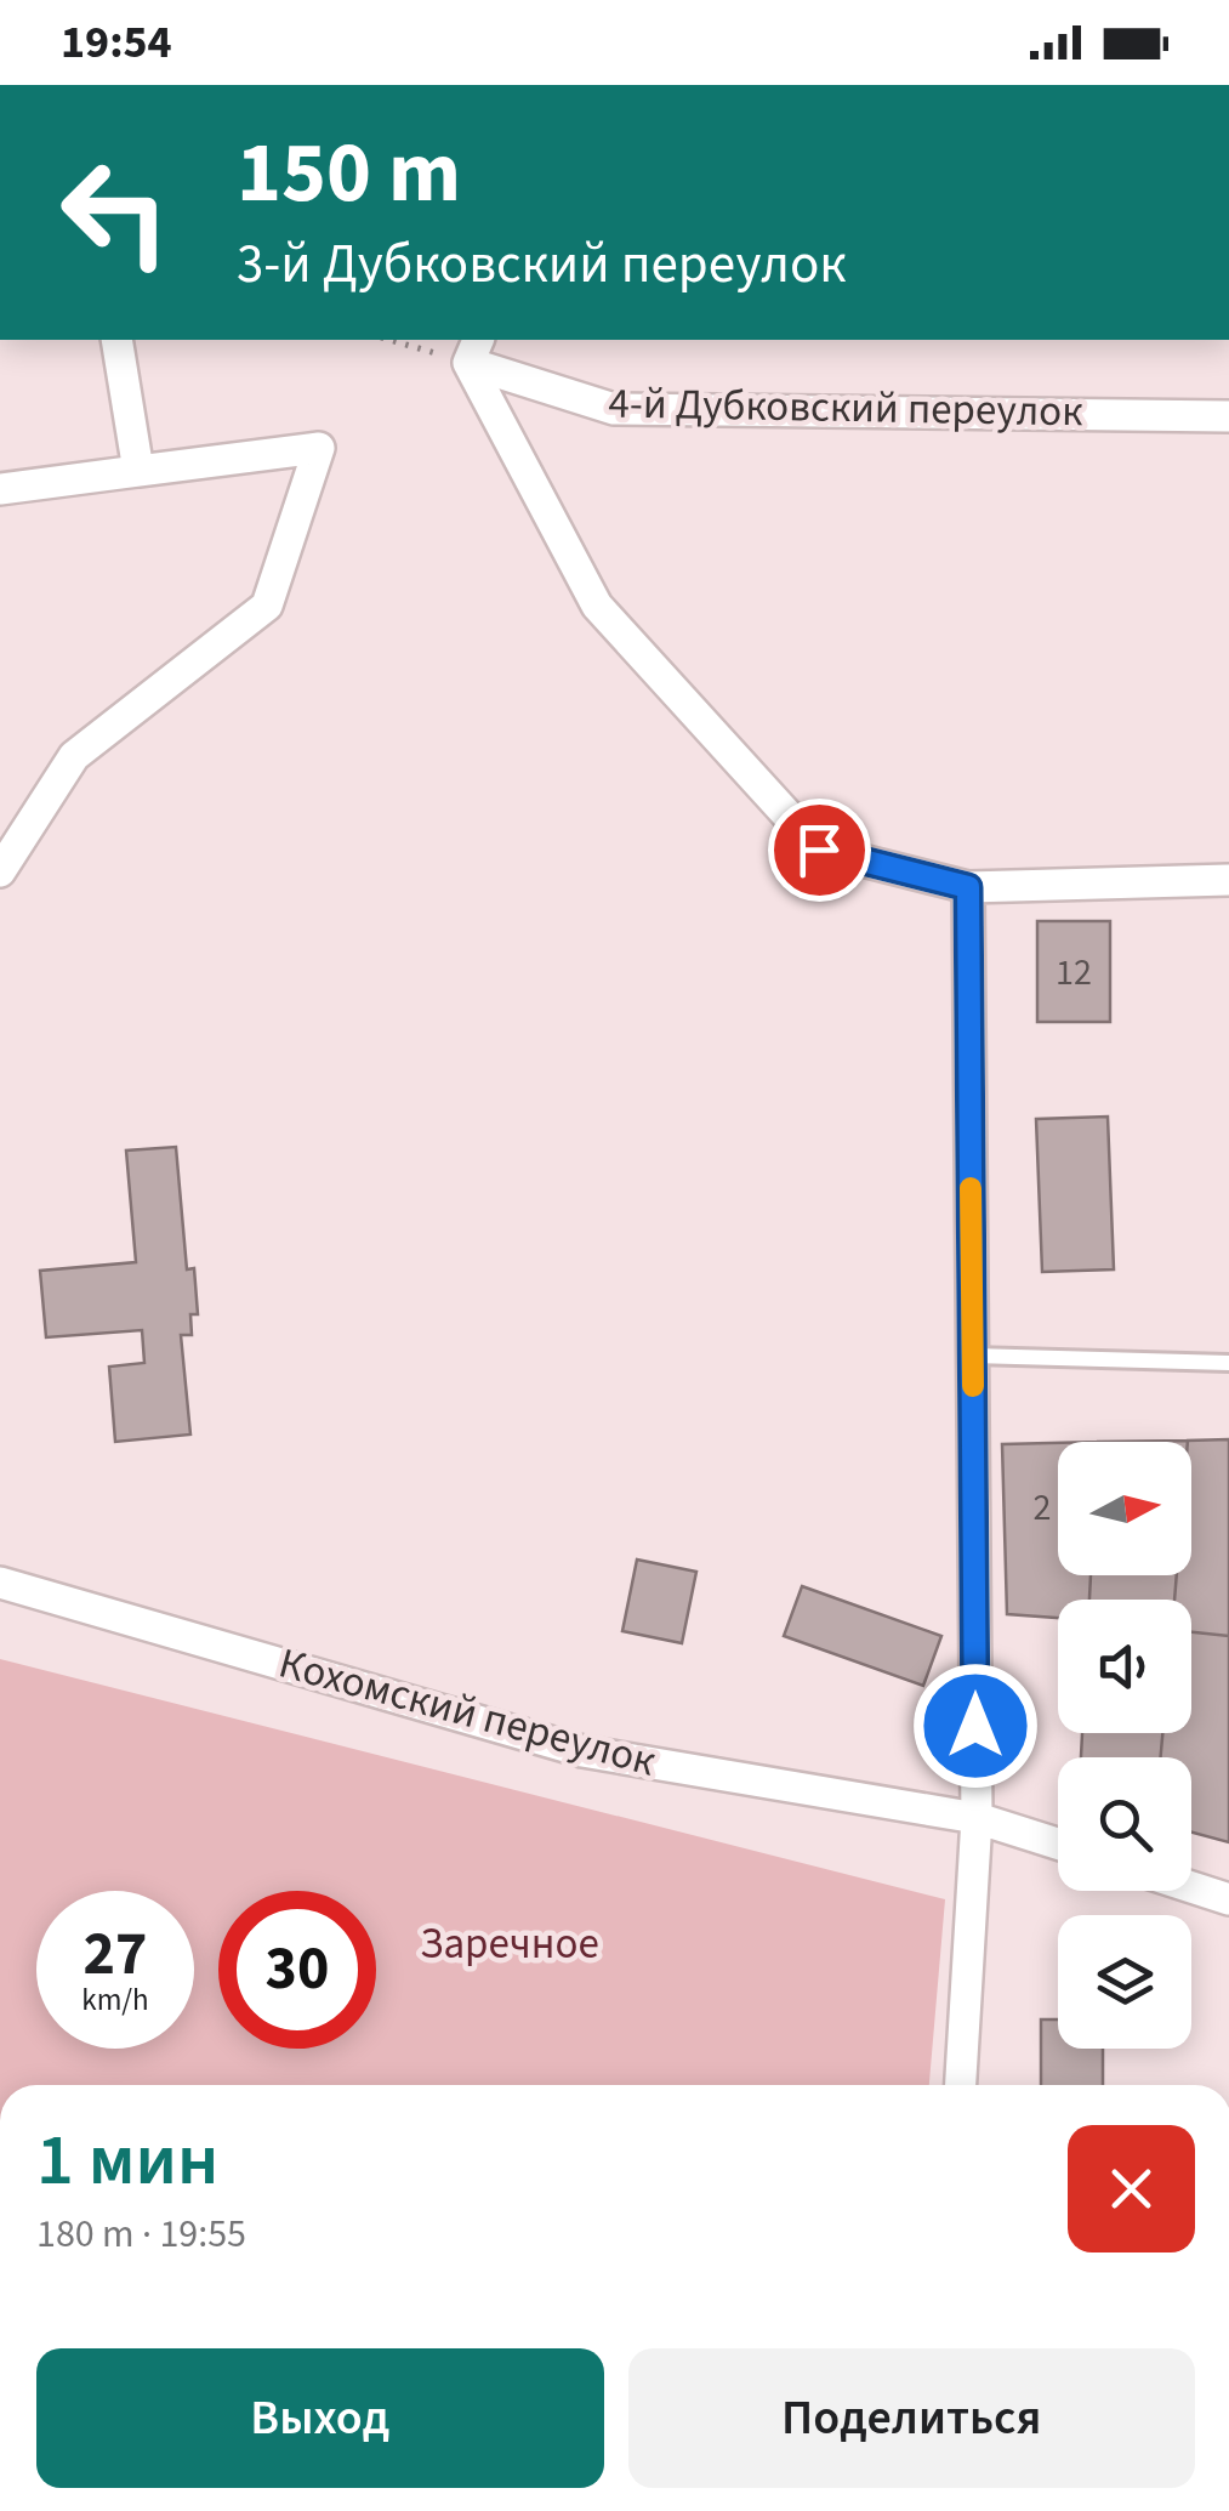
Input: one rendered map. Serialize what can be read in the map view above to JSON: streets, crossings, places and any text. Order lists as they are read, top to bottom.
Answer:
{
  "streets": {
    "street": ["4-й Дубковский переулок", "Кохомский переулок"]
  },
  "parks": ["Заречное"],
  "house_numbers": ["12", "2"],
  "north": "right",
  "page": {
    "status": "19:54",
    "turn": ["150 m", "3-й Дубковский переулок"],
    "speed": "27 km/h",
    "limit": "30",
    "heading": ["1 мин", "180 m · 19:55"],
    "buttons": ["Выход", "Поделиться"]
  }
}
